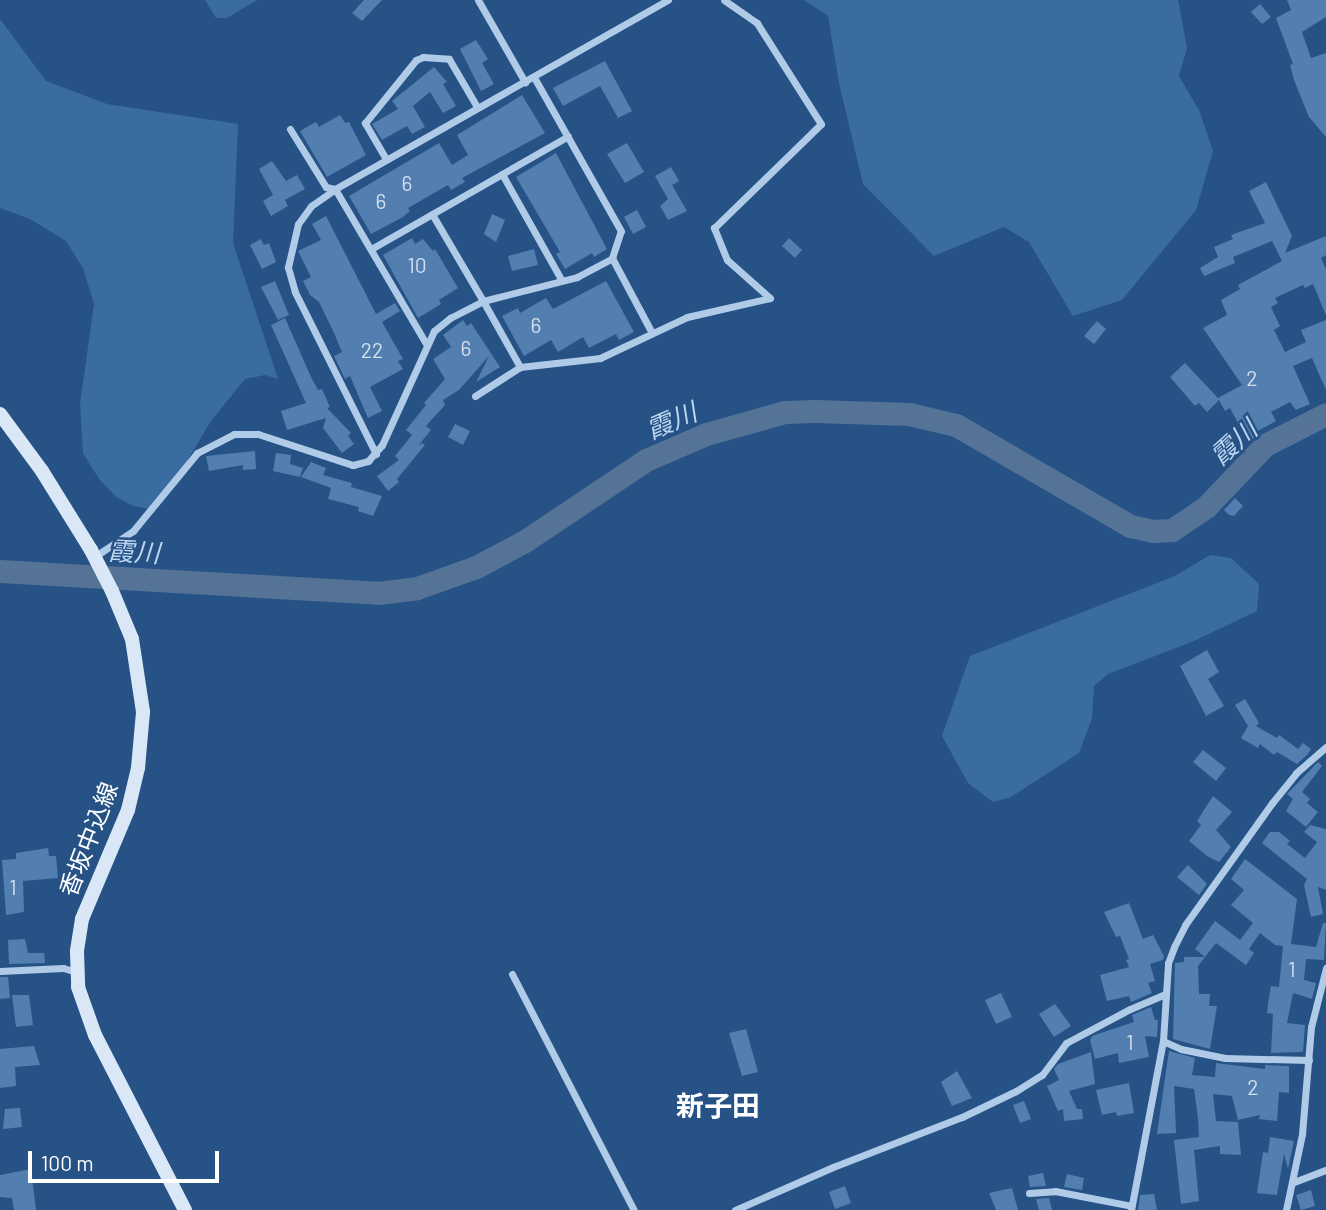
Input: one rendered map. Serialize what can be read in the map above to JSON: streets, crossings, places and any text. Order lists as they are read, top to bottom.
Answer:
{
  "streets": {
    "main road": ["香坂中込線"]
  },
  "districts": ["新子田"],
  "water": ["霞川"],
  "house_numbers": [
    "6",
    "6",
    "10",
    "6",
    "6",
    "22",
    "2",
    "1",
    "1",
    "1",
    "2"
  ],
  "scale_bar": "100 m"
}
